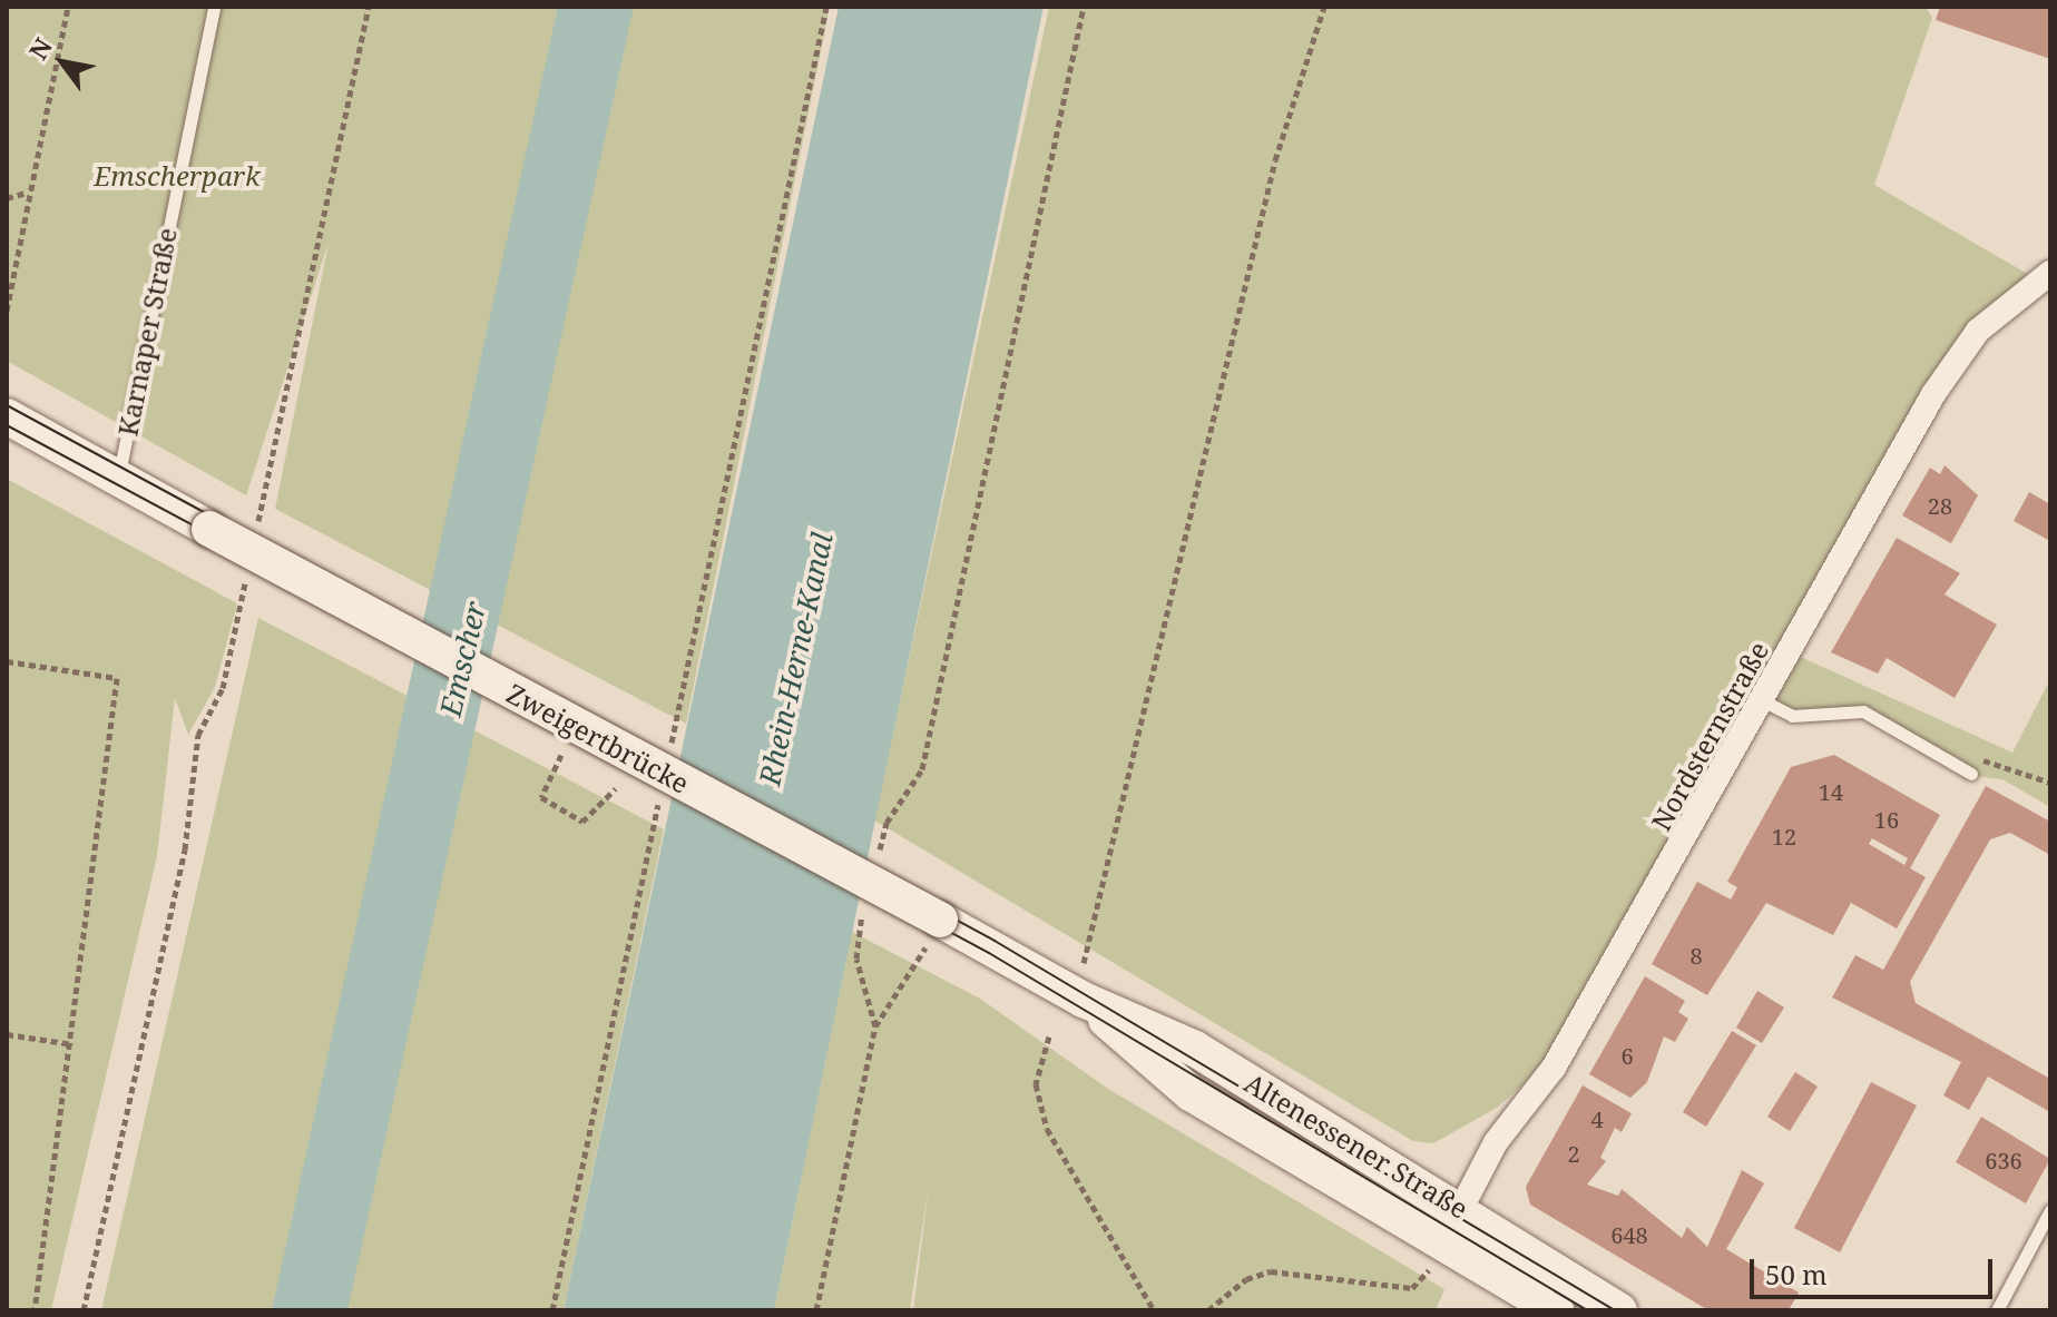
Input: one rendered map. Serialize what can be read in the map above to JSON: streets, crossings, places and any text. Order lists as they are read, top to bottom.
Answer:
{
  "streets": {
    "main road": ["Karnaper Straße", "Zweigertbrücke", "Altenessener Straße"],
    "street": ["Nordsternstraße"]
  },
  "crossings": [
    ["Karnaper Straße", "Zweigertbrücke"],
    ["Nordsternstraße", "Altenessener Straße"],
    ["Zweigertbrücke", "Altenessener Straße"]
  ],
  "water": ["Emscher", "Rhein-Herne-Kanal"],
  "parks": ["Emscherpark"],
  "house_numbers": [
    "28",
    "14",
    "16",
    "12",
    "8",
    "6",
    "4",
    "2",
    "636",
    "648"
  ],
  "scale_bar": "50 m",
  "north": "top left"
}
